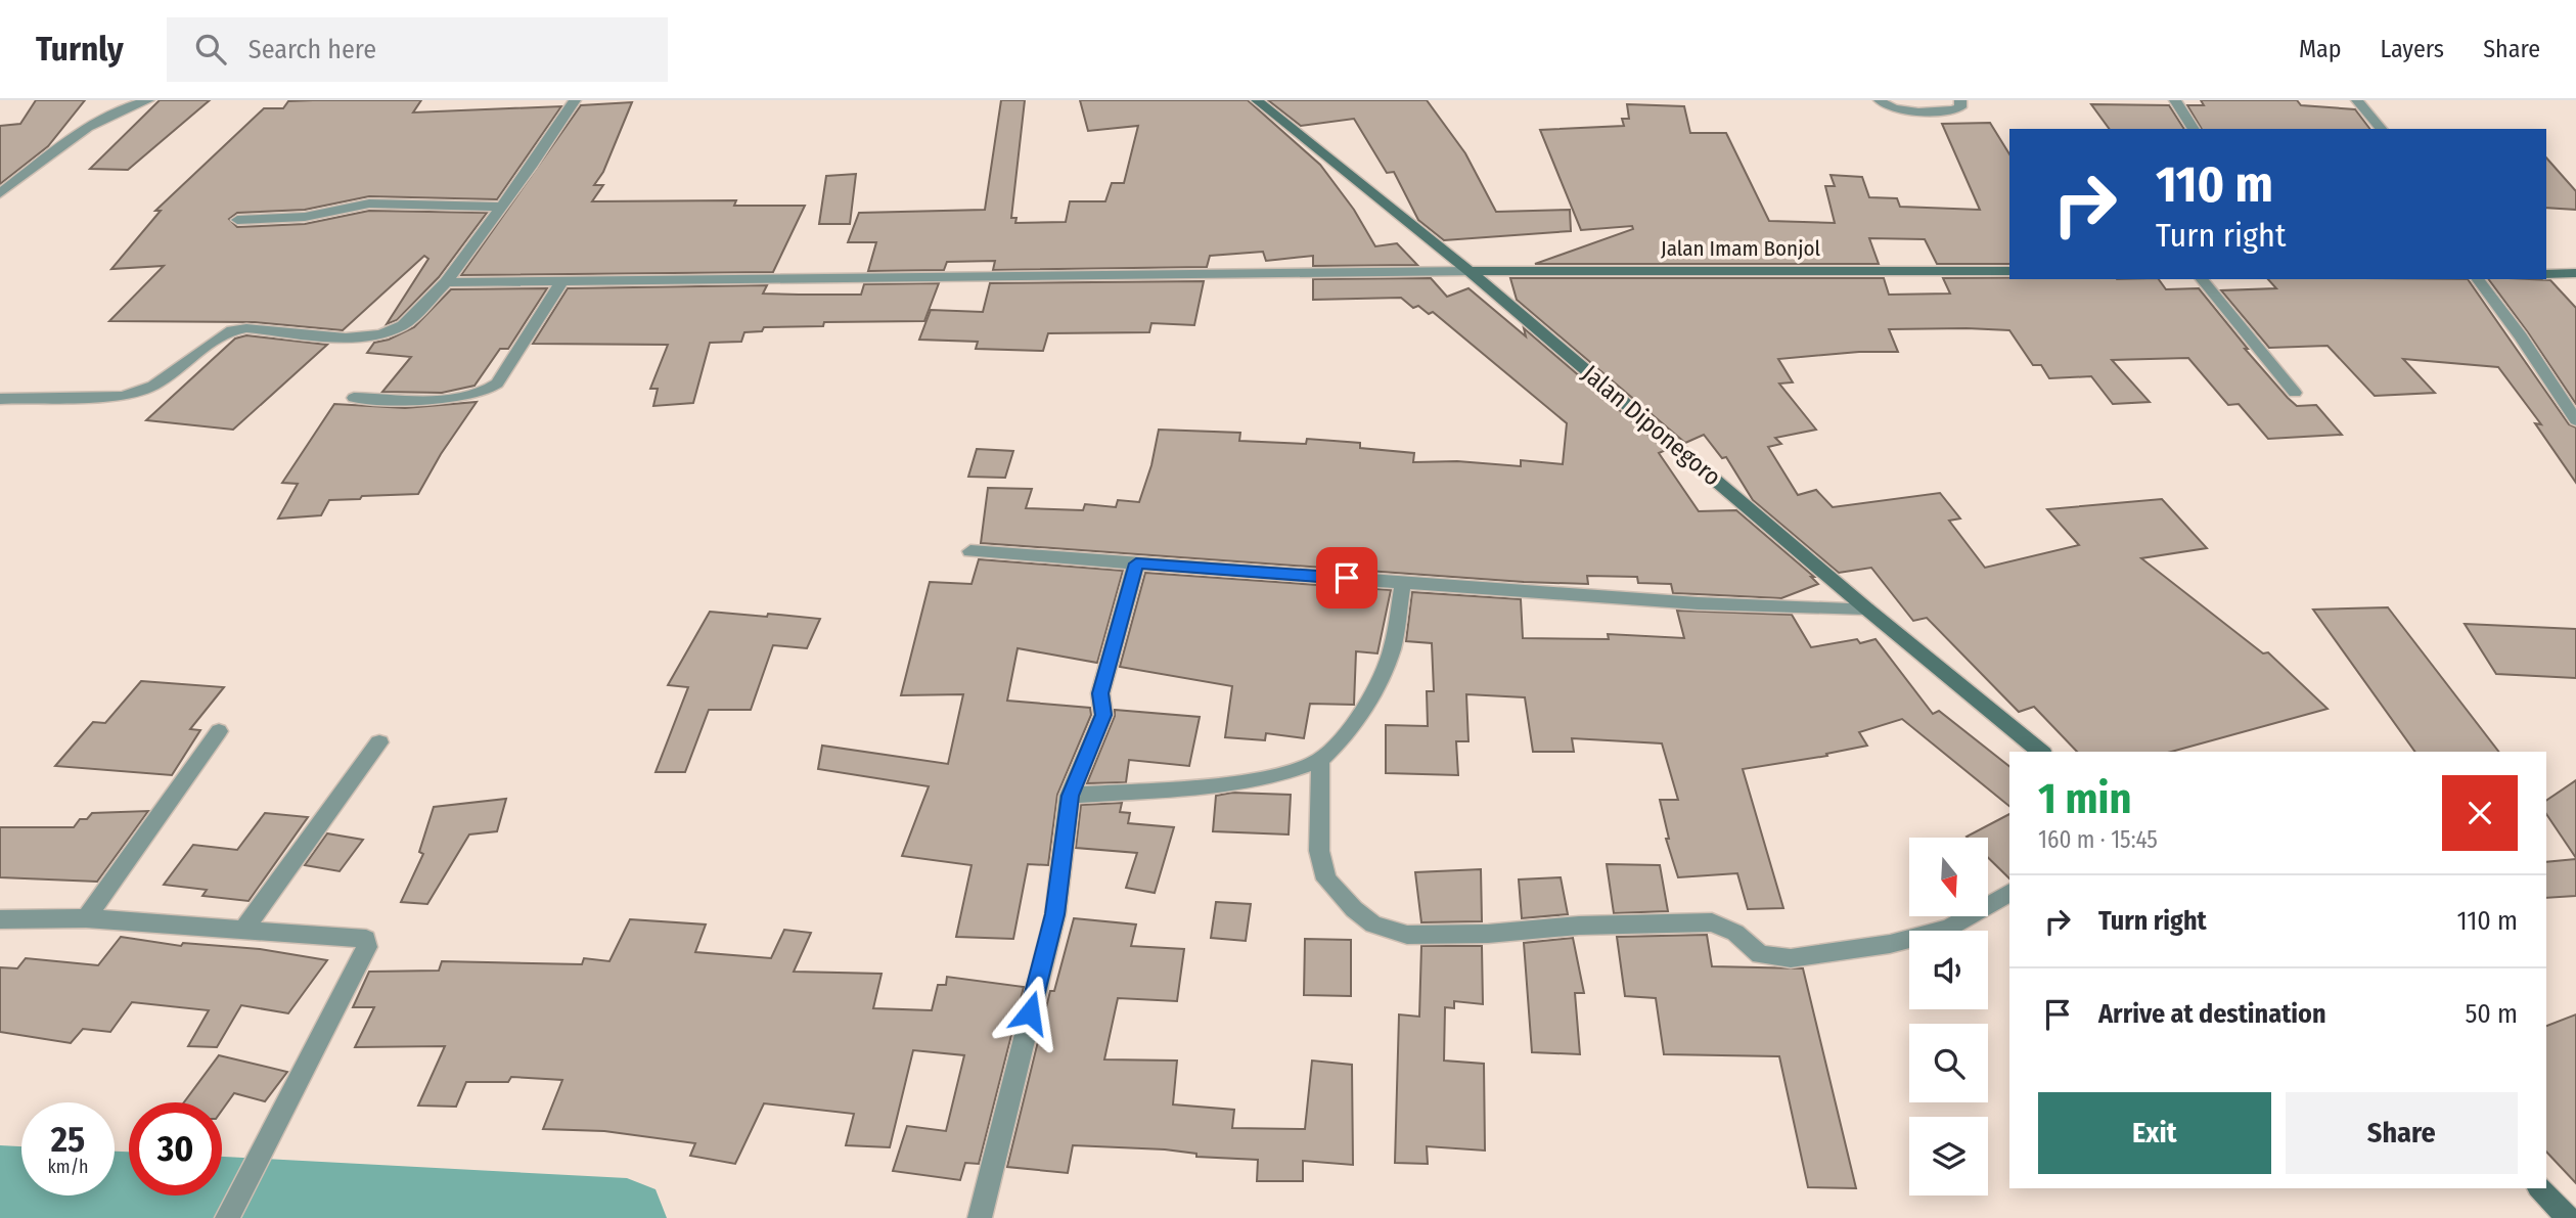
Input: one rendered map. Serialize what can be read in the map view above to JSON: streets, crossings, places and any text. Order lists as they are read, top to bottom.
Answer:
{
  "streets": {
    "main road": ["Jalan Imam Bonjol", "Jalan Diponegoro"]
  },
  "crossings": [
    ["Jalan Imam Bonjol", "Jalan Diponegoro"]
  ],
  "north": "bottom",
  "page": {
    "header": "Turnly",
    "search": "Search here",
    "nav": ["Map", "Layers", "Share"],
    "turn": ["110 m", "Turn right"],
    "heading": ["1 min", "160 m · 15:45"],
    "list": [
      {
        "name": "Turn right",
        "value": "110 m"
      },
      {
        "name": "Arrive at destination",
        "value": "50 m"
      }
    ],
    "buttons": ["Exit", "Share"],
    "speed": "25 km/h",
    "limit": "30"
  }
}
